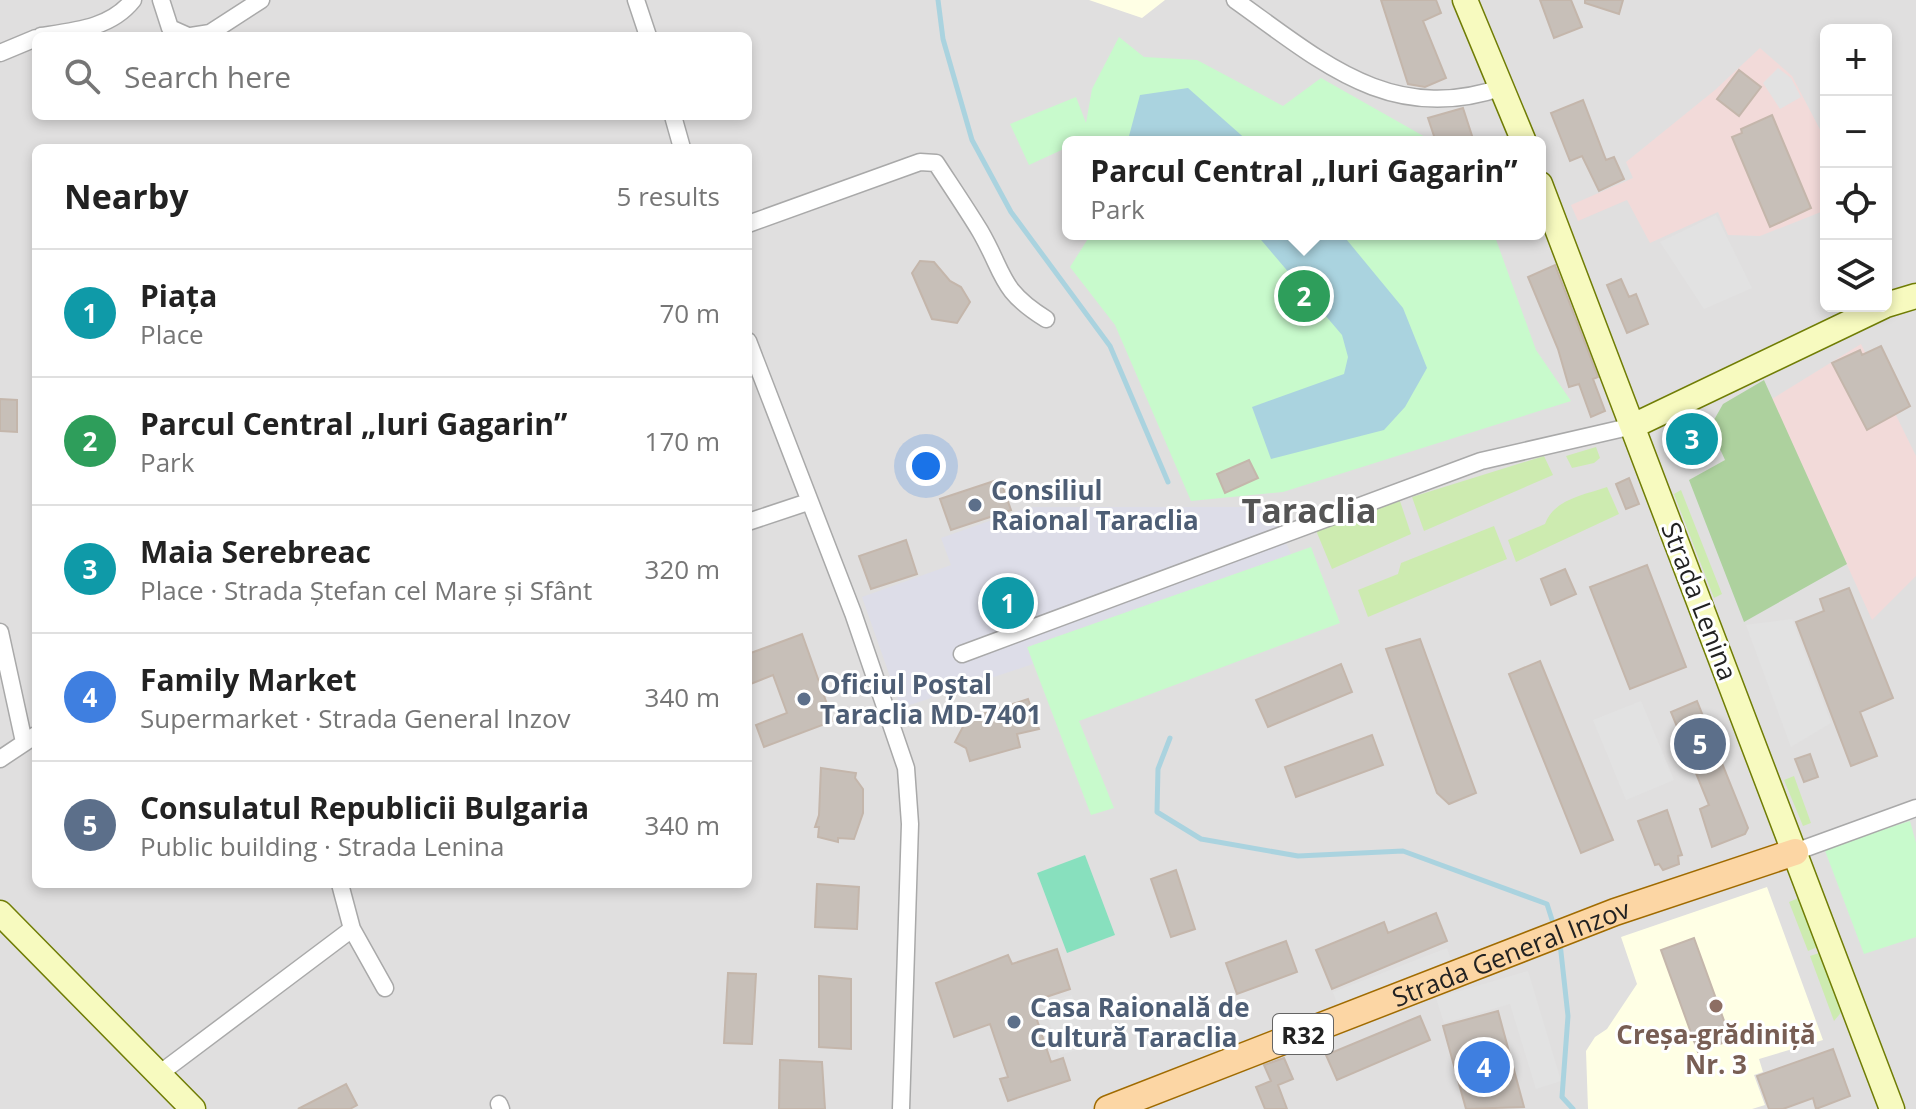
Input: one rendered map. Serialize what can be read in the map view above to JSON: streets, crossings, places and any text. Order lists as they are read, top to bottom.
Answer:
{
  "streets": {
    "main road": ["Strada General Inzov", "R32"],
    "street": ["Strada Lenina"]
  },
  "crossings": [
    ["Strada Lenina", "Strada General Inzov"]
  ],
  "districts": ["Taraclia"],
  "places": [
    "Consiliul Raional Taraclia",
    "Oficiul Poștal Taraclia MD-7401",
    "Creșa-grădiniță Nr. 3",
    "Casa Raională de Cultură Taraclia"
  ],
  "page": {
    "map_buttons": ["+", "−"],
    "search": "Search here",
    "popup": ["Parcul Central „Iuri Gagarin”", "Park"],
    "heading": ["Nearby", "5 results"],
    "list": [
      {
        "mark": "1",
        "name": "Piața",
        "note": "Place",
        "value": "70 m"
      },
      {
        "mark": "2",
        "name": "Parcul Central „Iuri Gagarin”",
        "note": "Park",
        "value": "170 m"
      },
      {
        "mark": "3",
        "name": "Maia Serebreac",
        "note": "Place · Strada Ștefan cel Mare și Sfânt",
        "value": "320 m"
      },
      {
        "mark": "4",
        "name": "Family Market",
        "note": "Supermarket · Strada General Inzov",
        "value": "340 m"
      },
      {
        "mark": "5",
        "name": "Consulatul Republicii Bulgaria",
        "note": "Public building · Strada Lenina",
        "value": "340 m"
      }
    ],
    "pins": [
      "2",
      "3",
      "1",
      "5",
      "4"
    ]
  }
}
